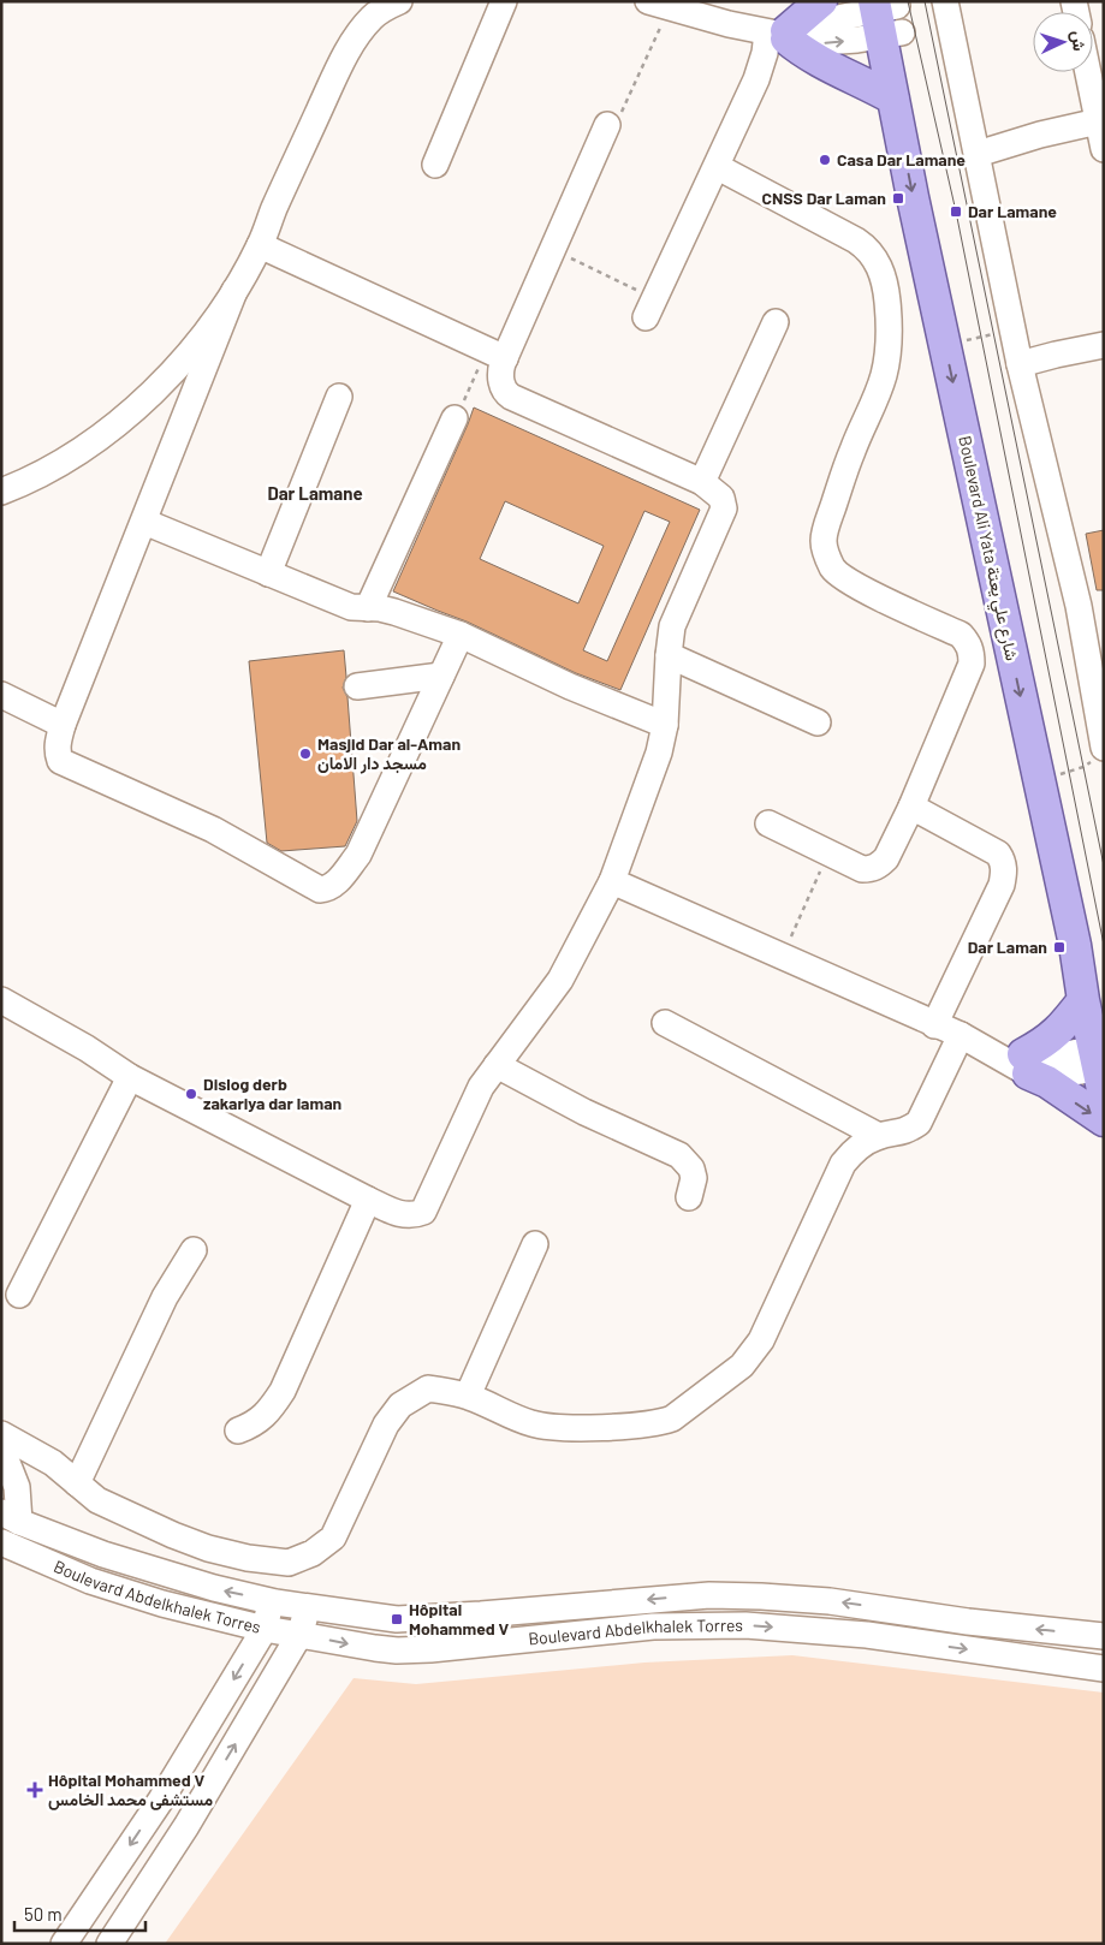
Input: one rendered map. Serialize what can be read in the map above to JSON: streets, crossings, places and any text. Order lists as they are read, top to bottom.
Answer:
{
  "streets": {
    "main road": ["Boulevard Ali Yata شارع علي يعتة"],
    "street": ["Boulevard Abdelkhalek Torres"]
  },
  "districts": ["Dar Lamane"],
  "places": {
    "other": ["Casa Dar Lamane", "Masjid Dar al-Aman مسجد دار الامان", "Dislog derb zakariya dar laman"],
    "transit": [
      "CNSS Dar Laman",
      "Dar Lamane",
      "Dar Laman",
      "Hôpital Mohammed V"
    ],
    "health": ["Hôpital Mohammed V مستشفى محمد الخامس"]
  },
  "scale_bar": "50 m",
  "north": "right"
}
